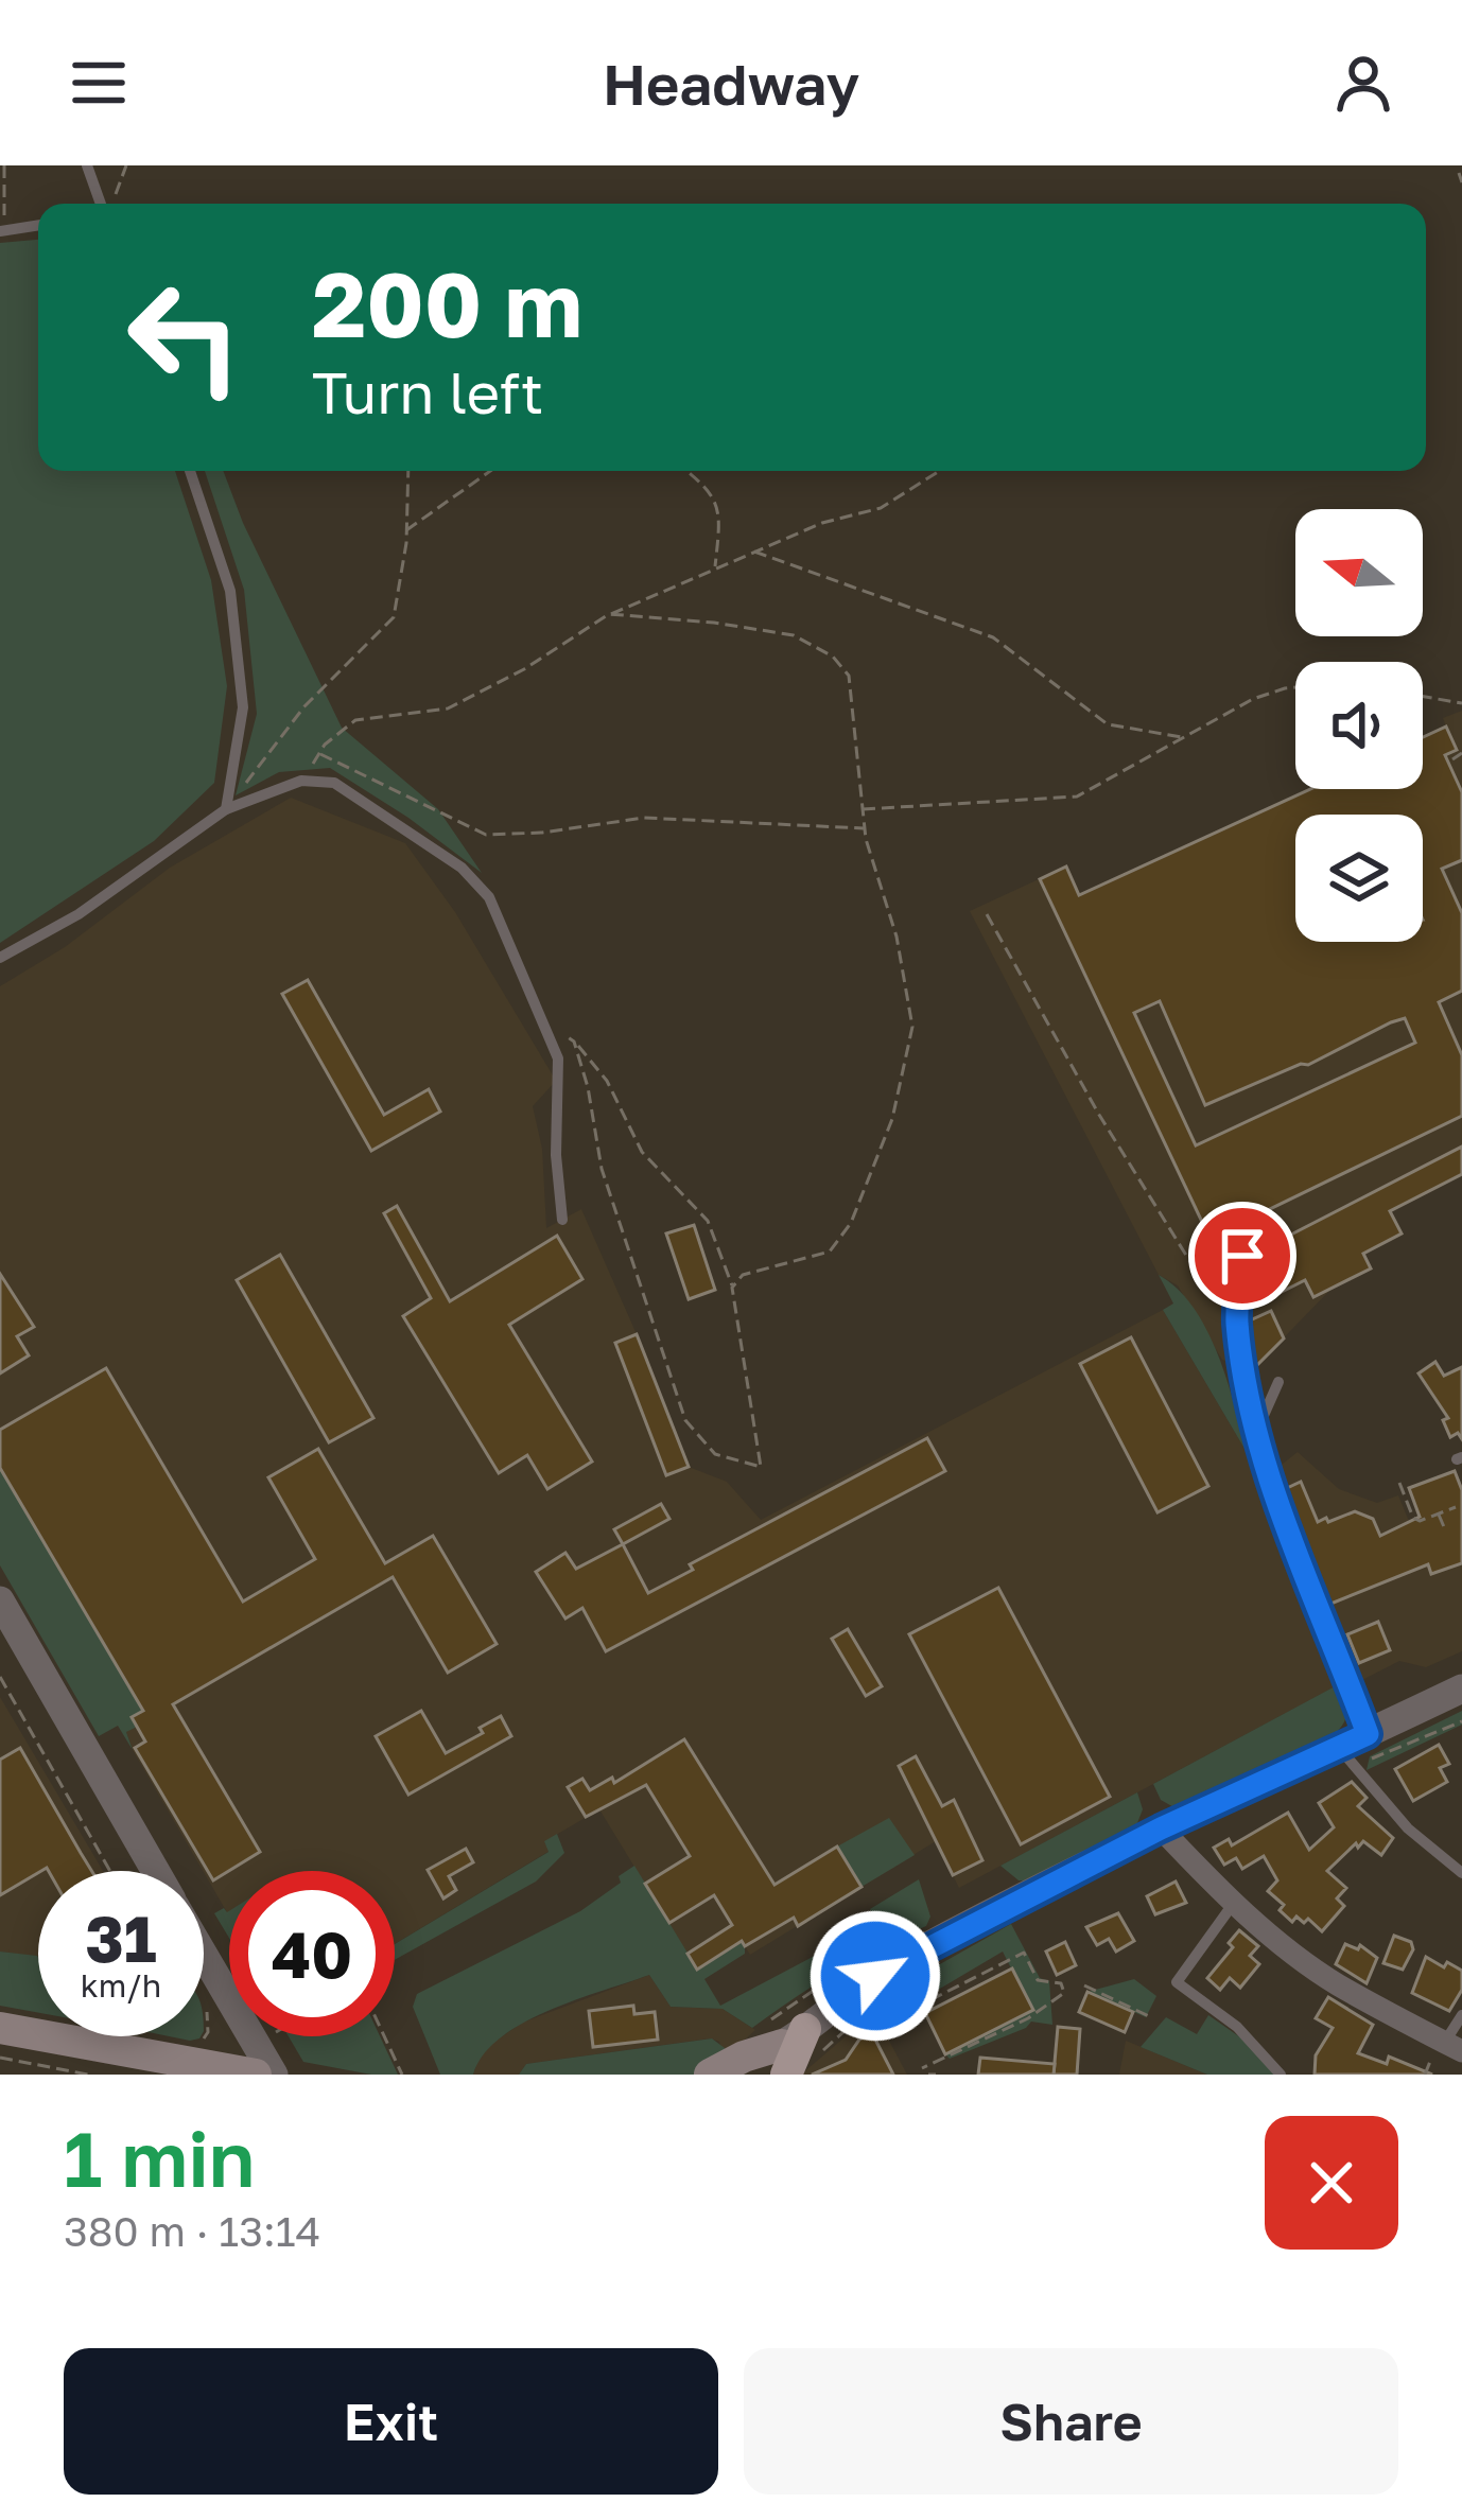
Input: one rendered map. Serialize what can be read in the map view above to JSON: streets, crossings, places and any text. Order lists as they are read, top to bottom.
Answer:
{
  "north": "left",
  "page": {
    "header": "Headway",
    "turn": ["200 m", "Turn left"],
    "speed": "31 km/h",
    "limit": "40",
    "heading": ["1 min", "380 m · 13:14"],
    "buttons": ["Exit", "Share"]
  }
}
